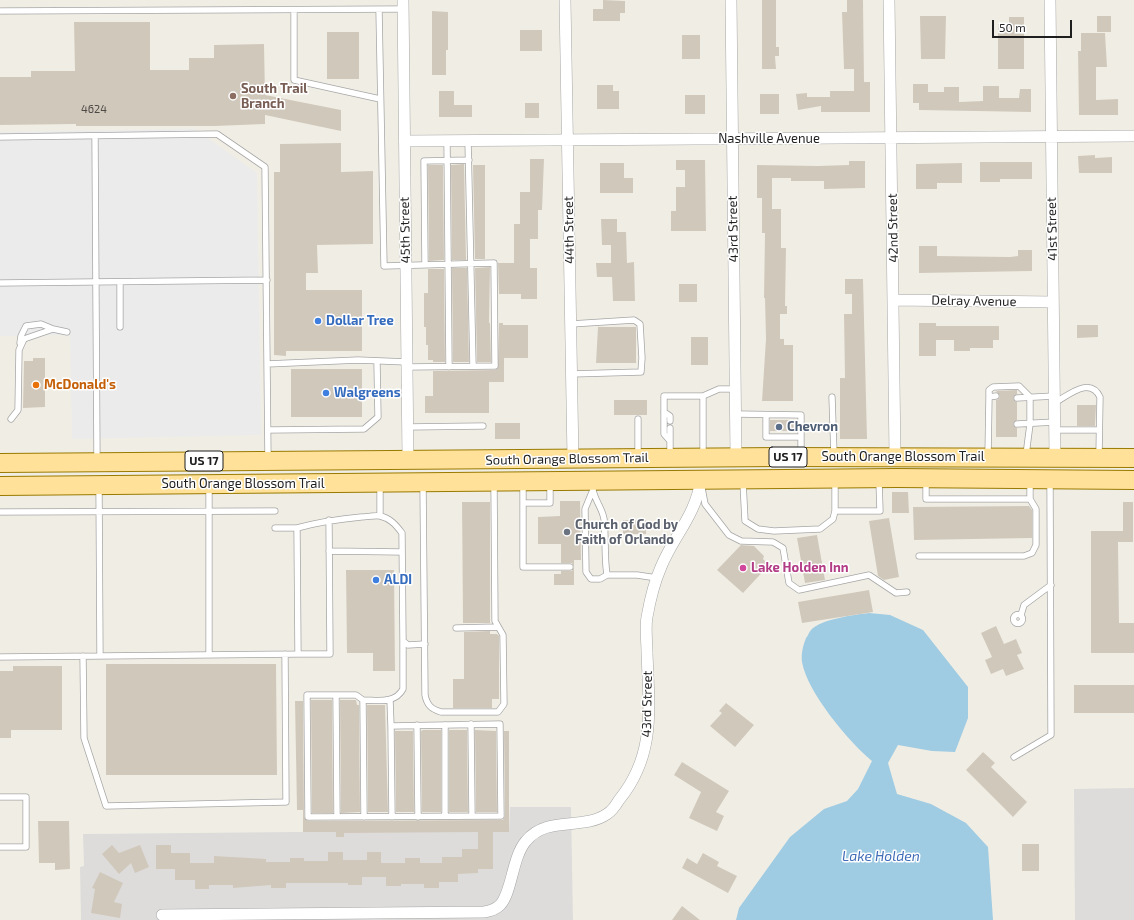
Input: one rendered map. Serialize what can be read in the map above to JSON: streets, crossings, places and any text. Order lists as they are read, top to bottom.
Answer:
{
  "streets": {
    "main road": ["US 17", "South Orange Blossom Trail"],
    "street": [
      "Nashville Avenue",
      "42nd Street",
      "43rd Street",
      "41st Street",
      "45th Street",
      "44th Street",
      "Delray Avenue"
    ]
  },
  "crossings": [
    ["Nashville Avenue", "42nd Street"],
    ["Nashville Avenue", "43rd Street"],
    ["Nashville Avenue", "41st Street"],
    ["Nashville Avenue", "45th Street"],
    ["Nashville Avenue", "44th Street"],
    ["42nd Street", "Delray Avenue"],
    ["42nd Street", "South Orange Blossom Trail"],
    ["43rd Street", "South Orange Blossom Trail"],
    ["41st Street", "Delray Avenue"],
    ["41st Street", "South Orange Blossom Trail"],
    ["45th Street", "South Orange Blossom Trail"],
    ["44th Street", "South Orange Blossom Trail"]
  ],
  "water": ["Lake Holden"],
  "places": [
    "South Trail Branch",
    "Dollar Tree",
    "McDonald's",
    "Walgreens",
    "Chevron",
    "Church of God by Faith of Orlando",
    "Lake Holden Inn",
    "ALDI"
  ],
  "house_numbers": ["4624"],
  "scale_bar": "50 m"
}
